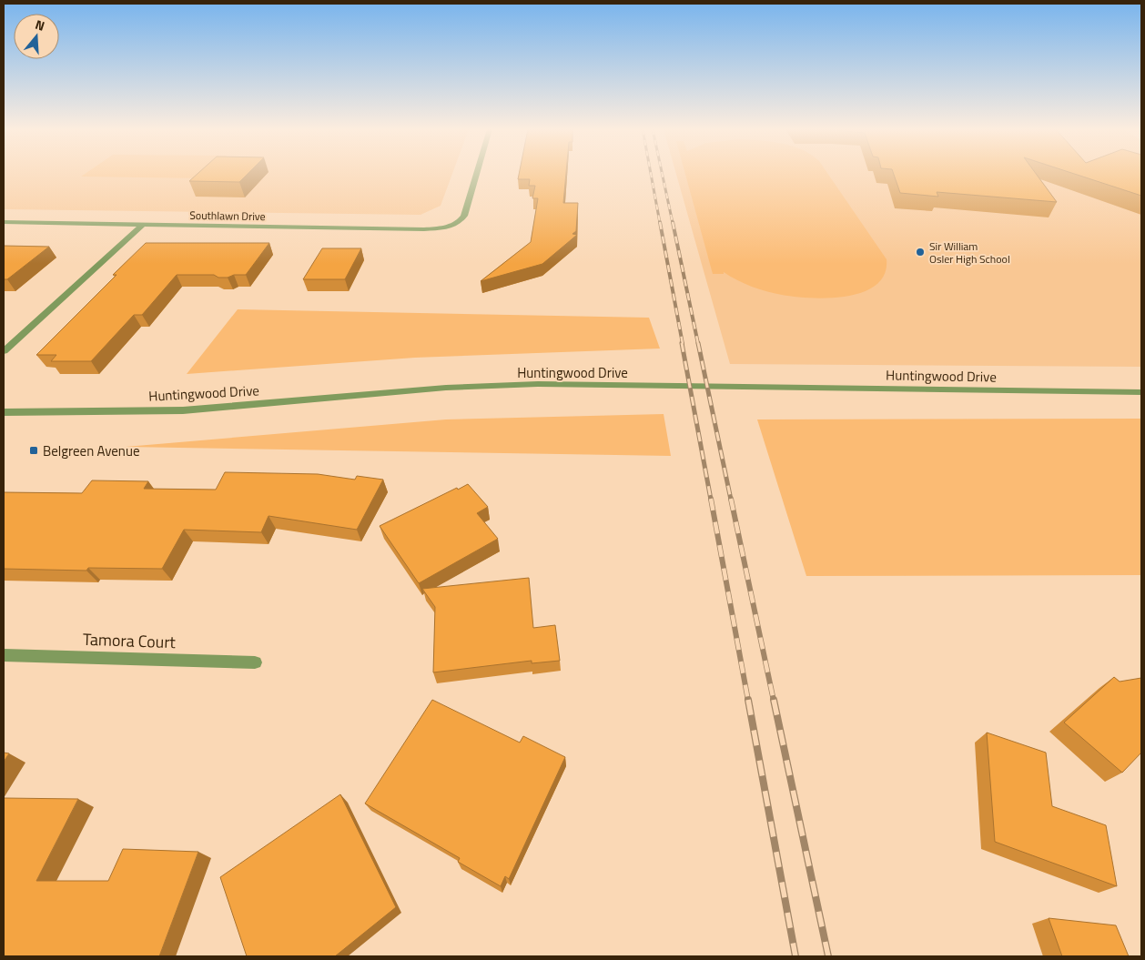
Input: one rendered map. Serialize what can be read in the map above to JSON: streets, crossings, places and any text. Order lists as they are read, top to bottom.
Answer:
{
  "streets": {
    "street": ["Southlawn Drive", "Huntingwood Drive", "Tamora Court"]
  },
  "places": {
    "other": ["Sir William Osler High School"],
    "transit": ["Belgreen Avenue"]
  },
  "north": "top"
}
